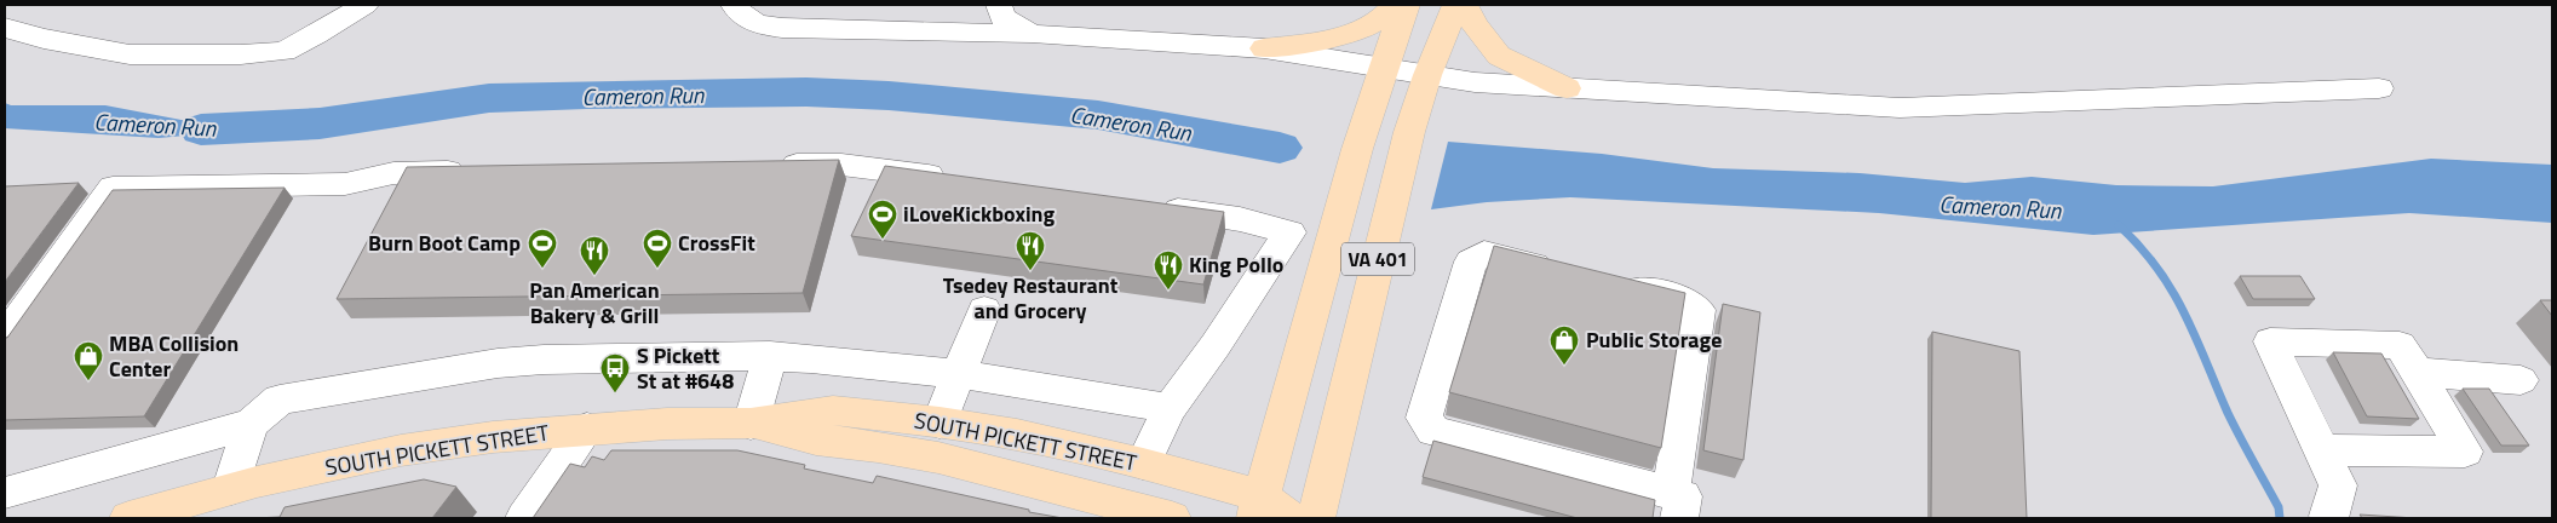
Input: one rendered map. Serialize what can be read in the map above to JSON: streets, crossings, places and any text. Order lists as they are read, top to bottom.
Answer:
{
  "streets": {
    "main road": ["VA 401", "SOUTH PICKETT STREET"]
  },
  "crossings": [
    ["VA 401", "SOUTH PICKETT STREET"]
  ],
  "water": ["Cameron Run"],
  "places": {
    "sports": ["iLoveKickboxing", "Burn Boot Camp", "CrossFit"],
    "restaurant": ["Tsedey Restaurant and Grocery", "Pan American Bakery & Grill", "King Pollo"],
    "shop": ["Public Storage", "MBA Collision Center"],
    "bus stop": ["S Pickett St at #648"]
  }
}
